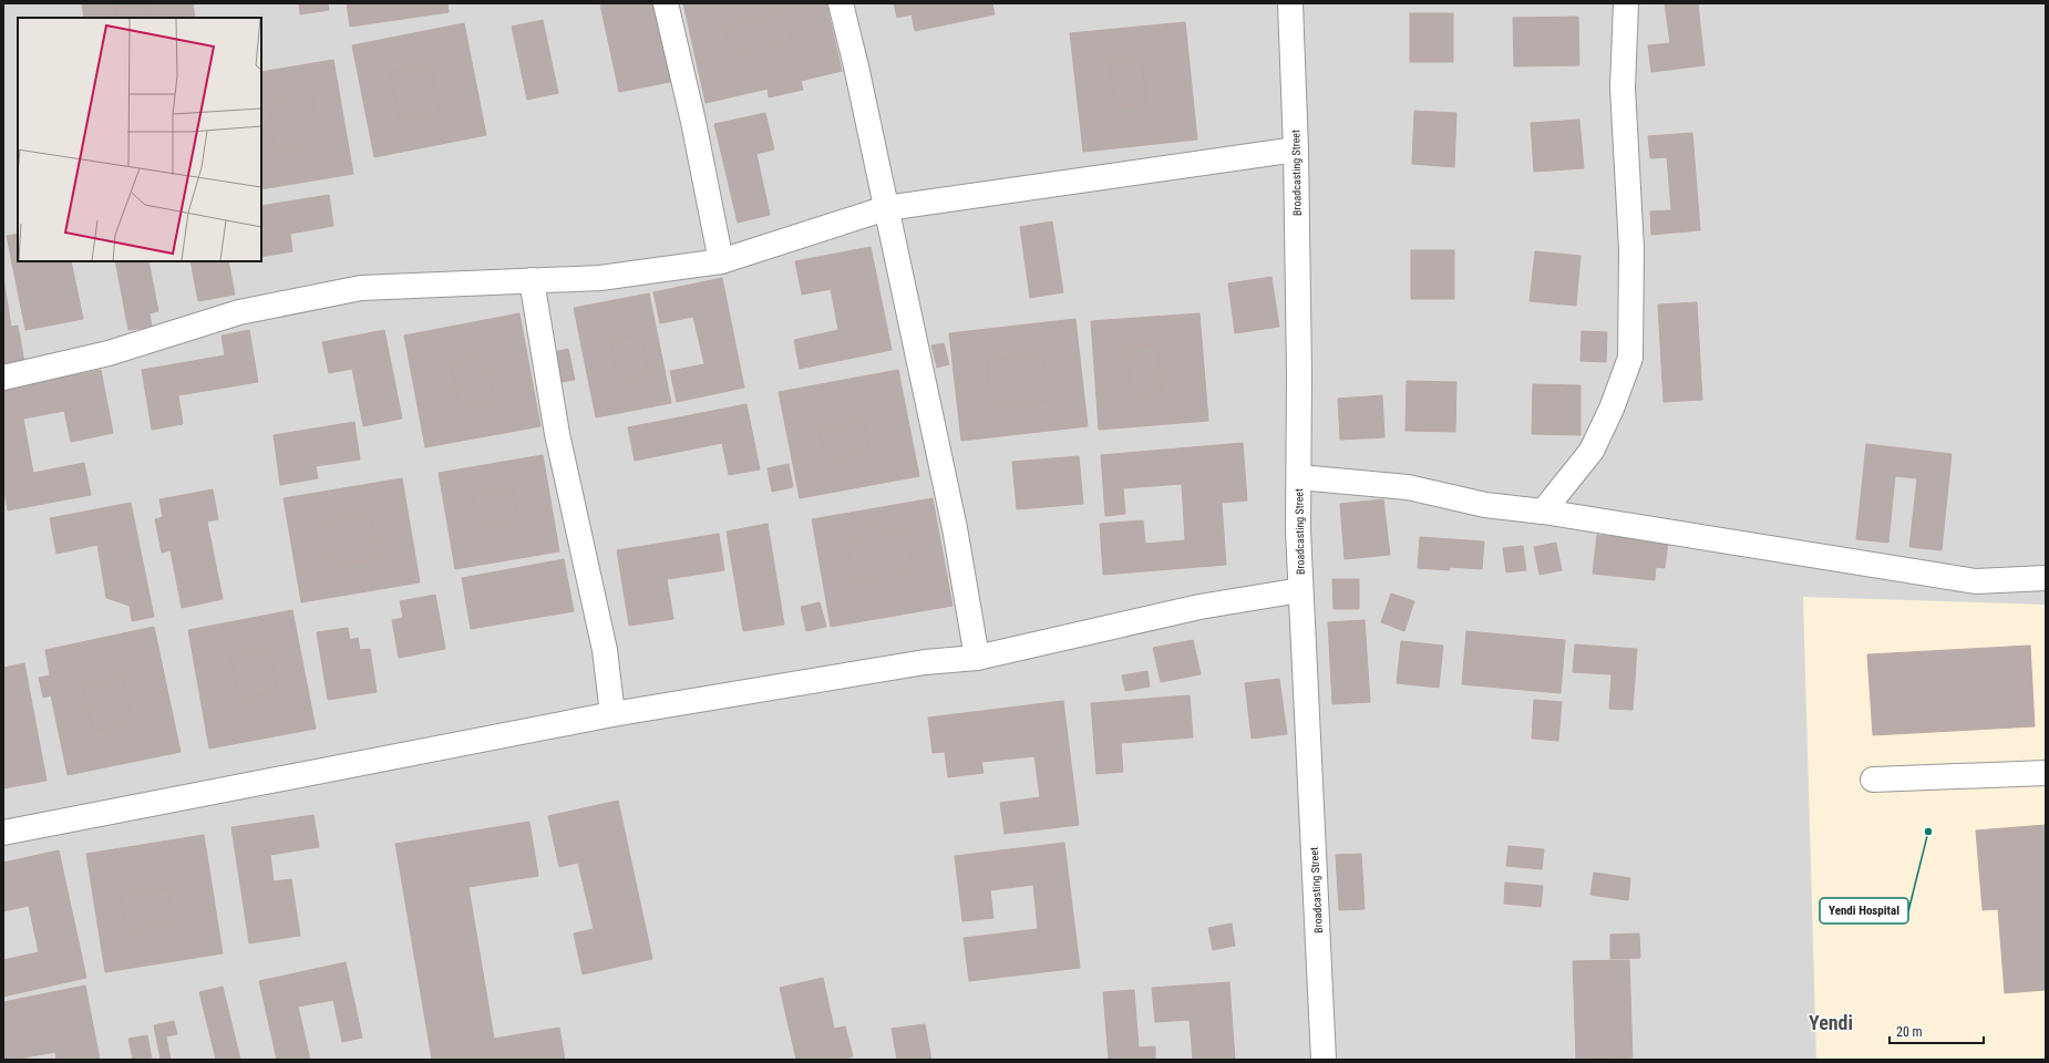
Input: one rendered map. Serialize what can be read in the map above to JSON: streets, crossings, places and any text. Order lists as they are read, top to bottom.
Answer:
{
  "streets": {
    "street": ["Broadcasting Street"]
  },
  "districts": ["Yendi"],
  "places": ["Yendi Hospital"],
  "scale_bar": "20 m"
}
